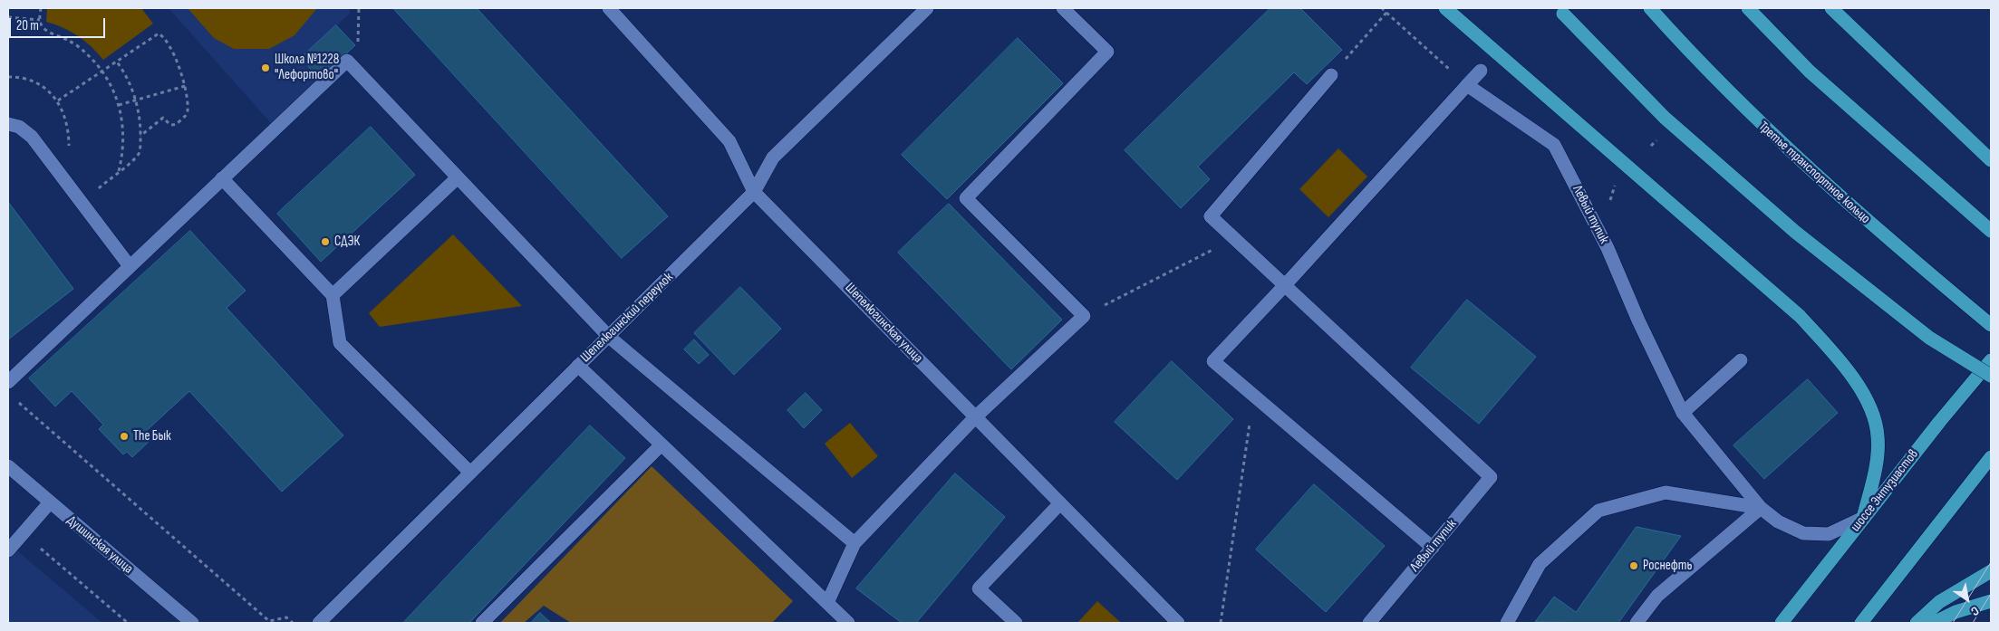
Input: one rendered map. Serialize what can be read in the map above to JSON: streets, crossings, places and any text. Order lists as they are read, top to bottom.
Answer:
{
  "streets": {
    "main road": ["Третье транспортное кольцо", "шоссе Энтузиастов"],
    "street": [
      "Левый тупик",
      "Шепелюгинский переулок",
      "Шепелюгинская улица",
      "Душинская улица"
    ]
  },
  "crossings": [
    ["Левый тупик", "шоссе Энтузиастов"],
    ["Шепелюгинский переулок", "Шепелюгинская улица"]
  ],
  "places": [
    "Школа №1228 \"Лефортово\"",
    "СДЭК",
    "The Бык",
    "Роснефть"
  ],
  "scale_bar": "20 m",
  "north": "bottom right"
}
